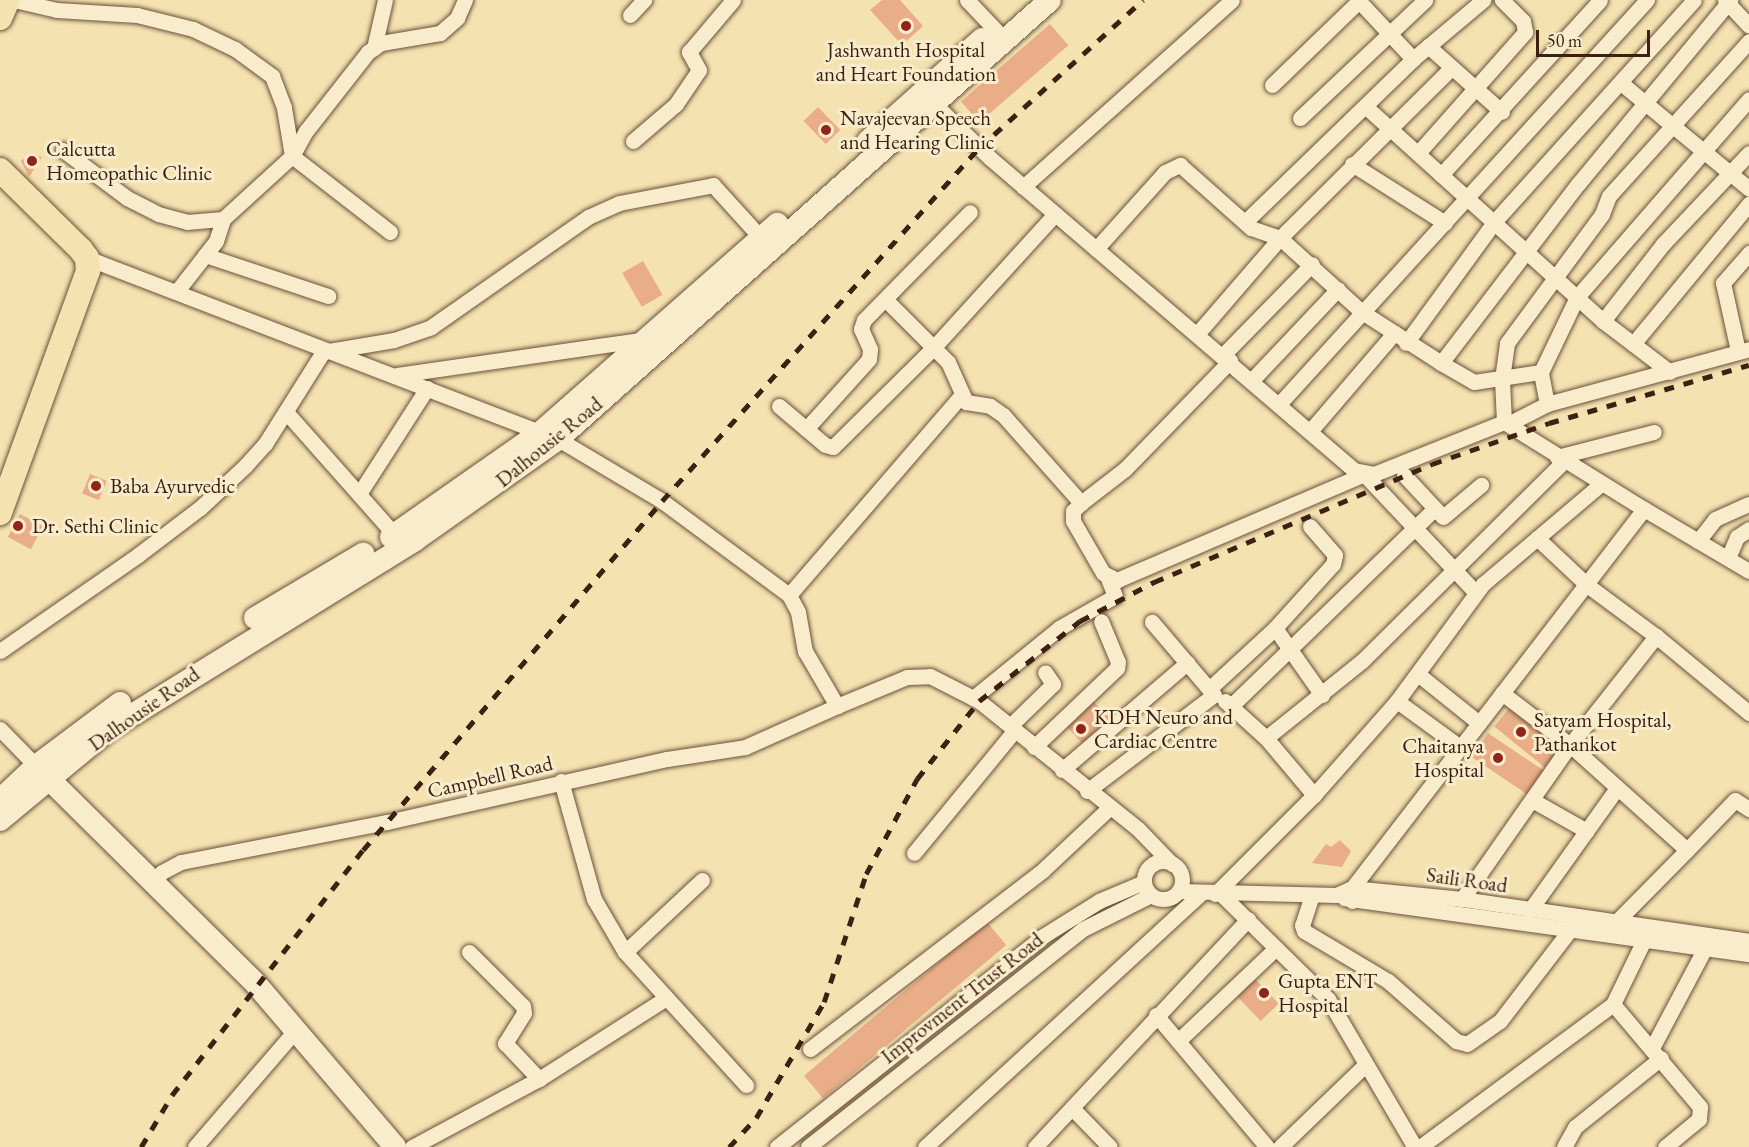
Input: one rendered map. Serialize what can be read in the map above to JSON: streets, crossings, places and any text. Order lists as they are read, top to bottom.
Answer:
{
  "streets": {
    "street": [
      "Dalhousie Road",
      "Campbell Road",
      "Saili Road",
      "Improvment Trust Road"
    ]
  },
  "crossings": [
    ["Campbell Road", "Saili Road"],
    ["Campbell Road", "Improvment Trust Road"],
    ["Saili Road", "Improvment Trust Road"]
  ],
  "places": [
    "Jashwanth Hospital and Heart Foundation",
    "Navajeevan Speech and Hearing Clinic",
    "Calcutta Homeopathic Clinic",
    "Baba Ayurvedic",
    "Dr. Sethi Clinic",
    "KDH Neuro and Cardiac Centre",
    "Satyam Hospital, Pathankot",
    "Chaitanya Hospital",
    "Gupta ENT Hospital"
  ],
  "scale_bar": "50 m"
}
